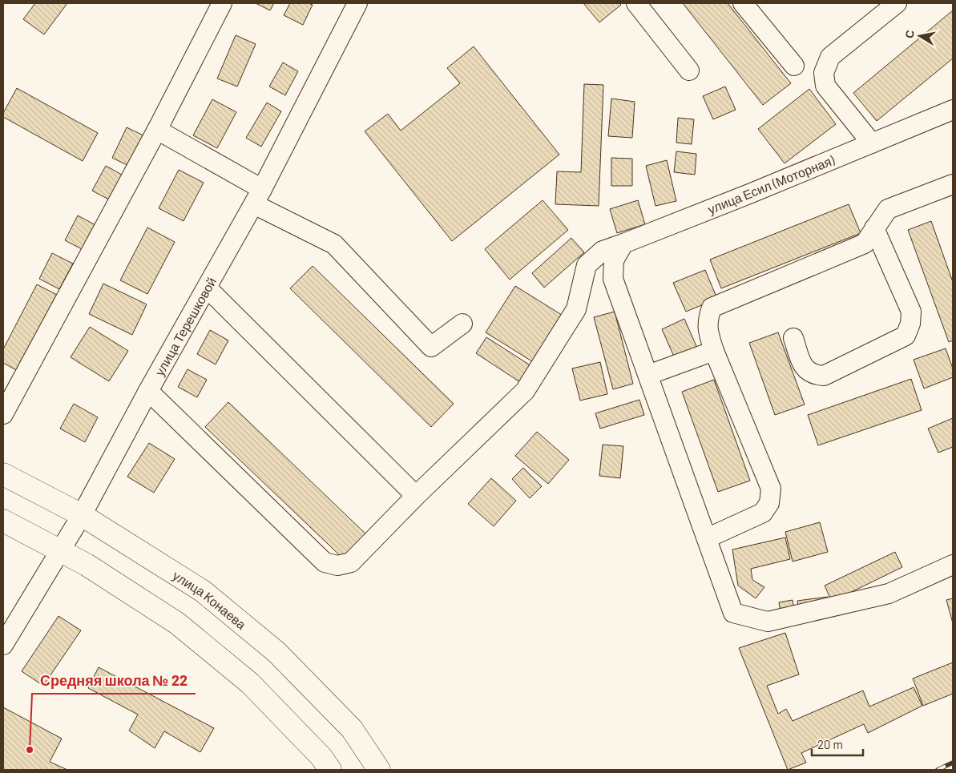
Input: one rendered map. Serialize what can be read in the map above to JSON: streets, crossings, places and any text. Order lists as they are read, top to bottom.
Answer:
{
  "streets": {
    "main road": ["улица Конаева"],
    "street": ["улица Есил (Моторная)", "улица Терешковой"]
  },
  "crossings": [
    ["улица Есил (Моторная)", "улица Терешковой"],
    ["улица Терешковой", "улица Конаева"]
  ],
  "places": ["Средняя школа № 22"],
  "scale_bar": "20 m",
  "north": "left"
}
